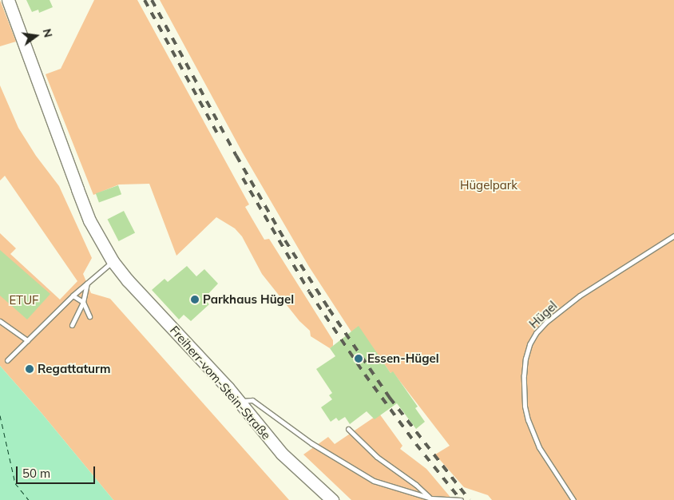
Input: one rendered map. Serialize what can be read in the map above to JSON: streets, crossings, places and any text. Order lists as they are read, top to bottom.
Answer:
{
  "streets": {
    "main road": ["Freiherr-vom-Stein-Straße"],
    "lane": ["Hügel"]
  },
  "parks": ["Hügelpark", "ETUF"],
  "places": ["Parkhaus Hügel", "Essen-Hügel", "Regattaturm"],
  "scale_bar": "50 m",
  "north": "right"
}
